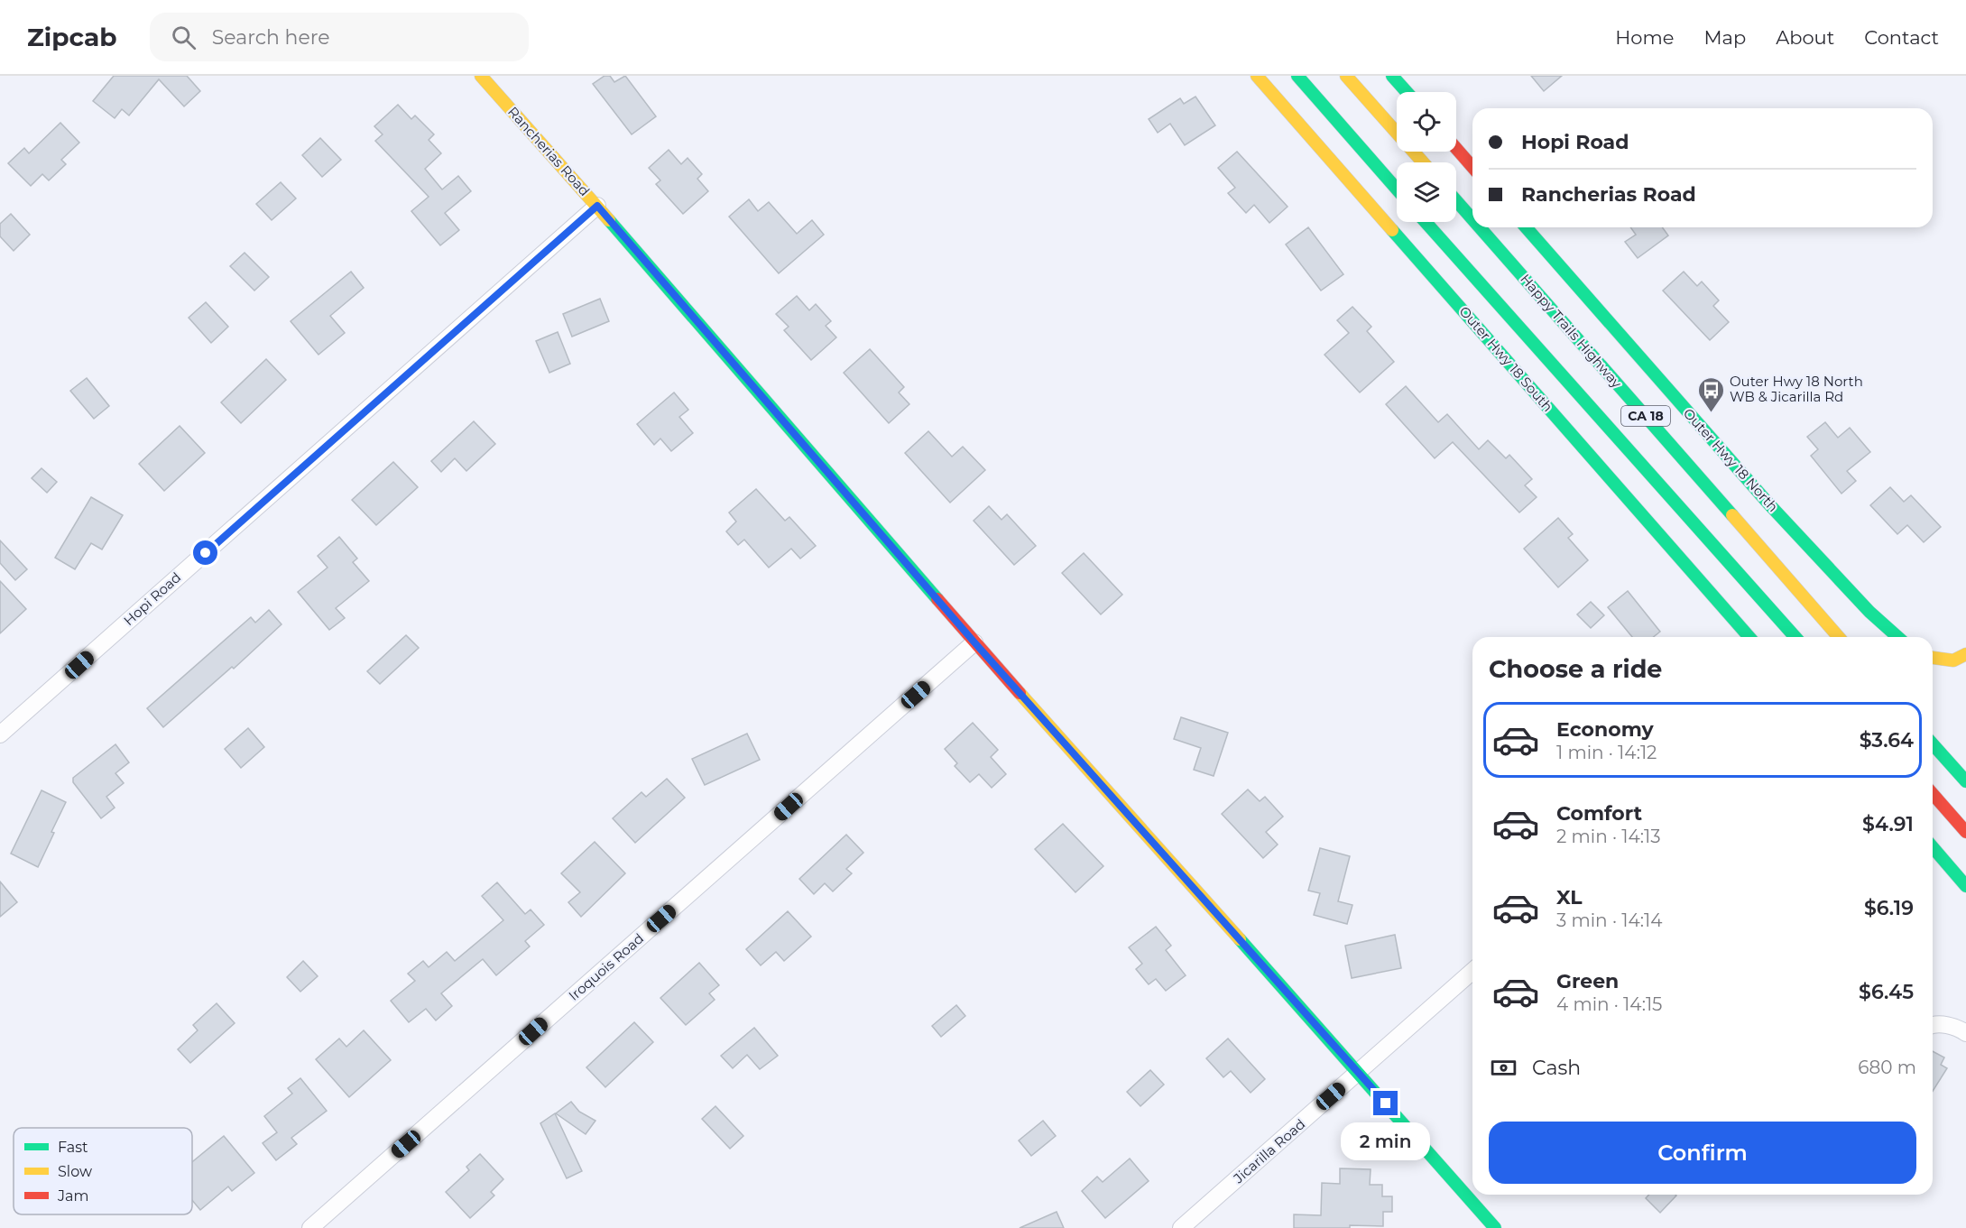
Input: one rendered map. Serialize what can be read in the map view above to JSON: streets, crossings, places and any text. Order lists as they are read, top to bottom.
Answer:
{
  "streets": {
    "street": [
      "Rancherias Road",
      "Happy Trails Highway",
      "Outer Hwy 18 South",
      "CA 18",
      "Outer Hwy 18 North",
      "Hopi Road",
      "Iroquois Road",
      "Jicarilla Road"
    ]
  },
  "crossings": [
    ["Rancherias Road", "Hopi Road"],
    ["Rancherias Road", "Iroquois Road"],
    ["Rancherias Road", "Jicarilla Road"]
  ],
  "places": {
    "bus stop": ["Outer Hwy 18 North WB & Jicarilla Rd"]
  },
  "legend": ["Fast", "Slow", "Jam"],
  "page": {
    "header": "Zipcab",
    "search": "Search here",
    "nav": [
      "Home",
      "Map",
      "About",
      "Contact"
    ],
    "banner": ["Hopi Road", "Rancherias Road"],
    "heading": "Choose a ride",
    "list": [
      {
        "name": "Economy",
        "note": "1 min · 14:12",
        "value": "$3.64"
      },
      {
        "name": "Comfort",
        "note": "2 min · 14:13",
        "value": "$4.91"
      },
      {
        "name": "XL",
        "note": "3 min · 14:14",
        "value": "$6.19"
      },
      {
        "name": "Green",
        "note": "4 min · 14:15",
        "value": "$6.45"
      }
    ],
    "pay": ["Cash", "680 m"],
    "buttons": "Confirm",
    "bubble": "2 min"
  }
}
